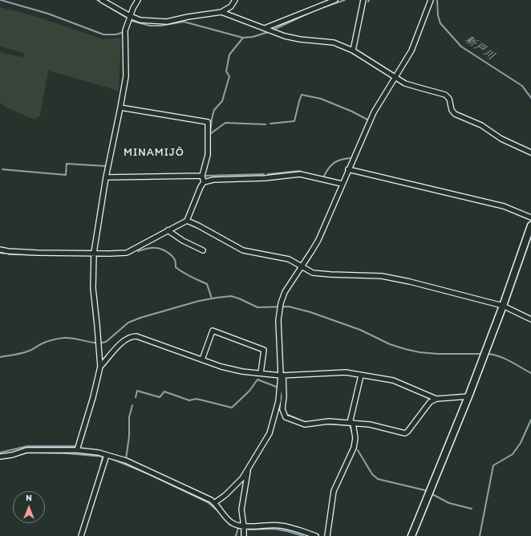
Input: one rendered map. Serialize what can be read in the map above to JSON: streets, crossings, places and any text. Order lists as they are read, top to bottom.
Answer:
{
  "districts": ["MINAMIJŌ"],
  "water": ["新戸川"],
  "north": "top"
}
